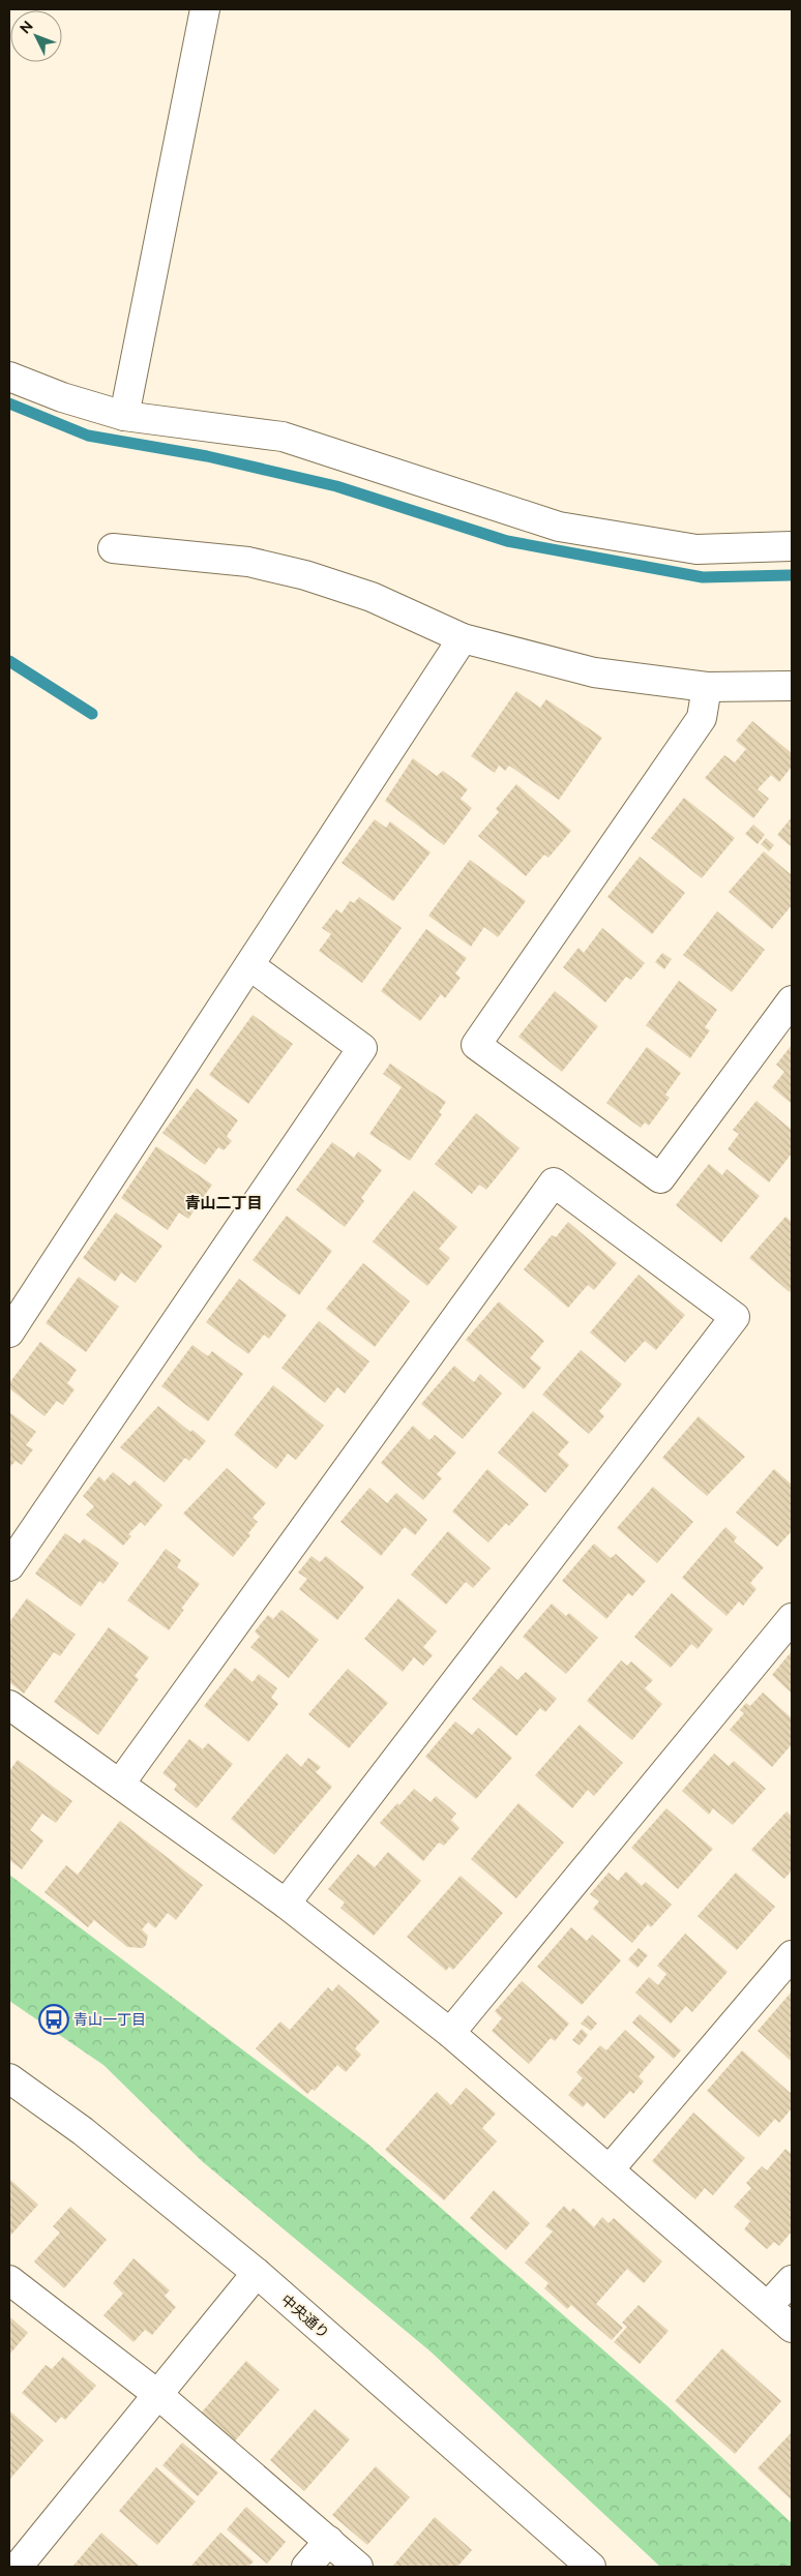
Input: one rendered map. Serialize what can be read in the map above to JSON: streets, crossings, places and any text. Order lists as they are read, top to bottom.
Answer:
{
  "streets": {
    "street": ["中央通り"]
  },
  "districts": ["青山二丁目"],
  "places": {
    "bus stop": ["青山一丁目"]
  },
  "north": "top left"
}
